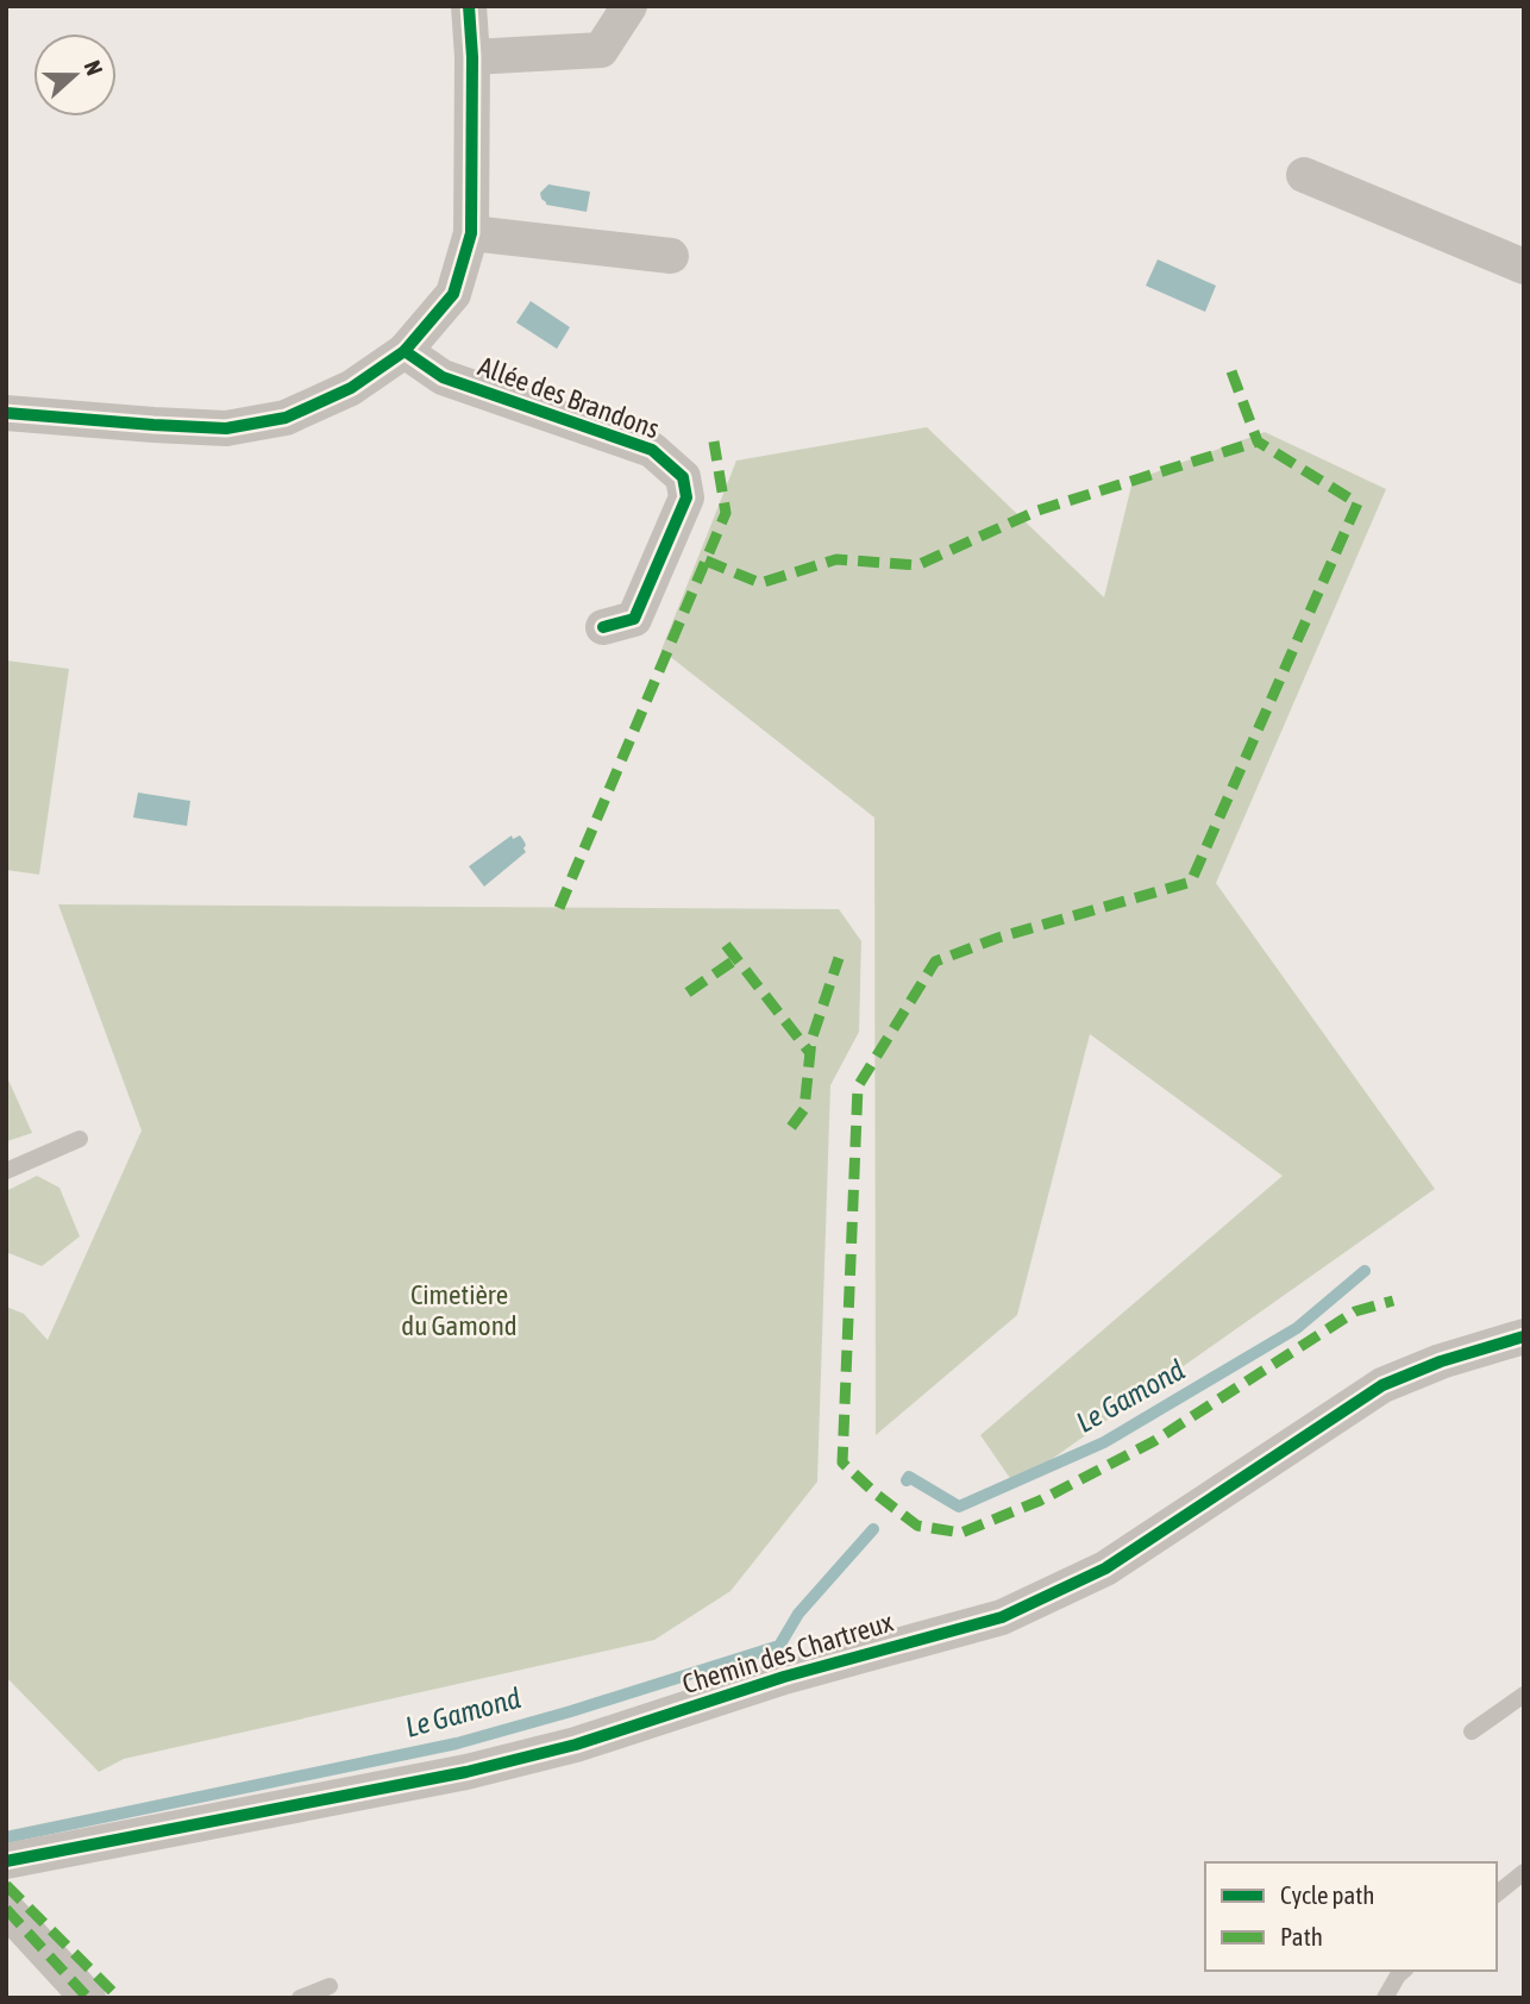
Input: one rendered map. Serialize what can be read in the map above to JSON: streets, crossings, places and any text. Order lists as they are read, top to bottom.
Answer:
{
  "streets": {
    "street": ["Allée des Brandons", "Chemin des Chartreux"]
  },
  "water": ["Le Gamond"],
  "parks": ["Cimetière du Gamond"],
  "legend": ["Cycle path", "Path"],
  "north": "right"
}
